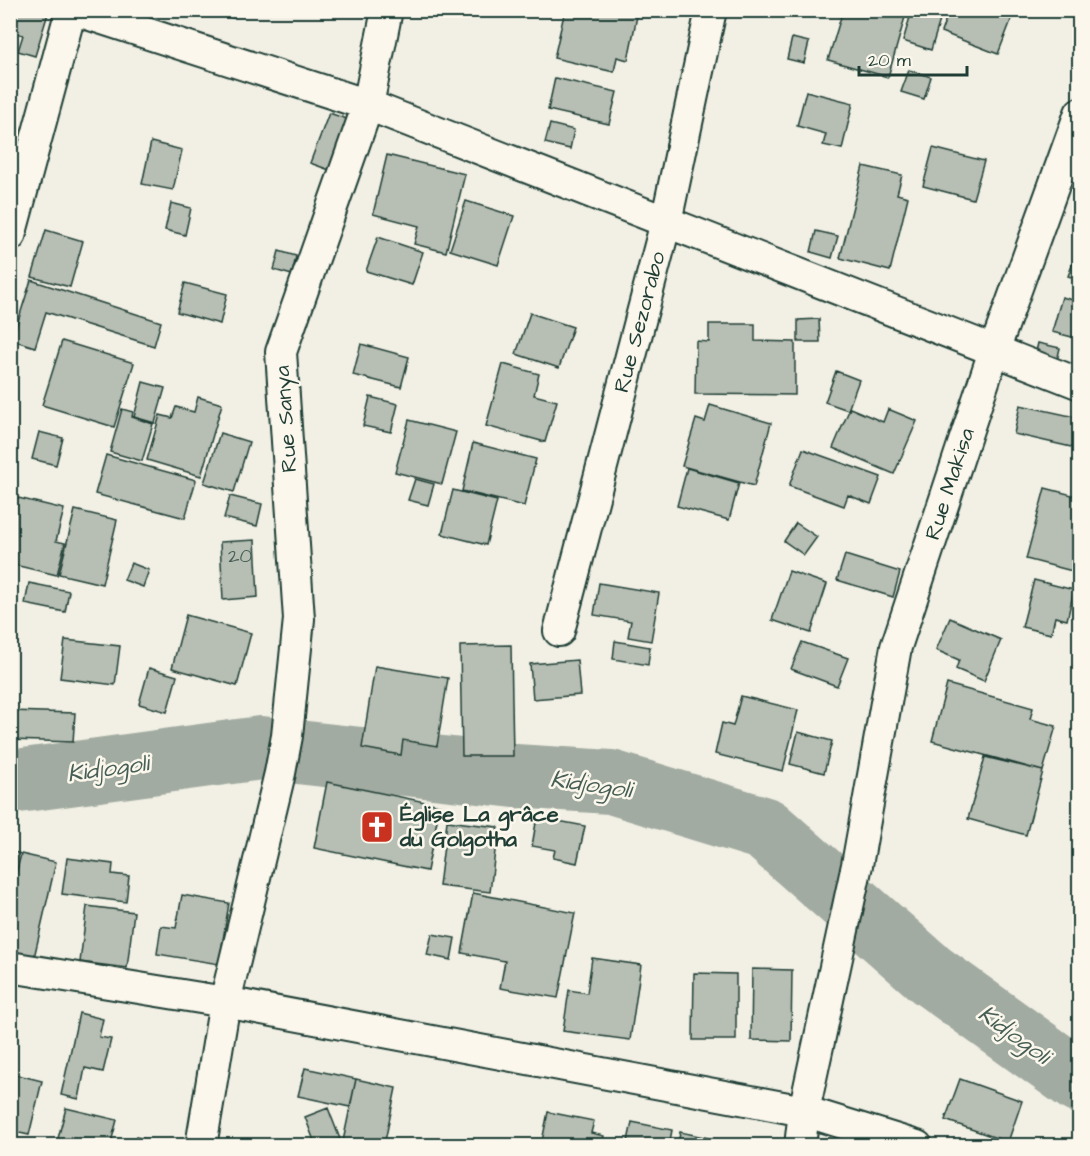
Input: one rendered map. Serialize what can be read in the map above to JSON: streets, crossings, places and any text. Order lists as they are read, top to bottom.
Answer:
{
  "streets": {
    "street": ["Rue Sezorabo", "Rue Sanya", "Rue Makisa"]
  },
  "water": ["Kidjogoli"],
  "places": {
    "church": ["Église La grâce du Golgotha"]
  },
  "house_numbers": ["20"],
  "scale_bar": "20 m"
}
